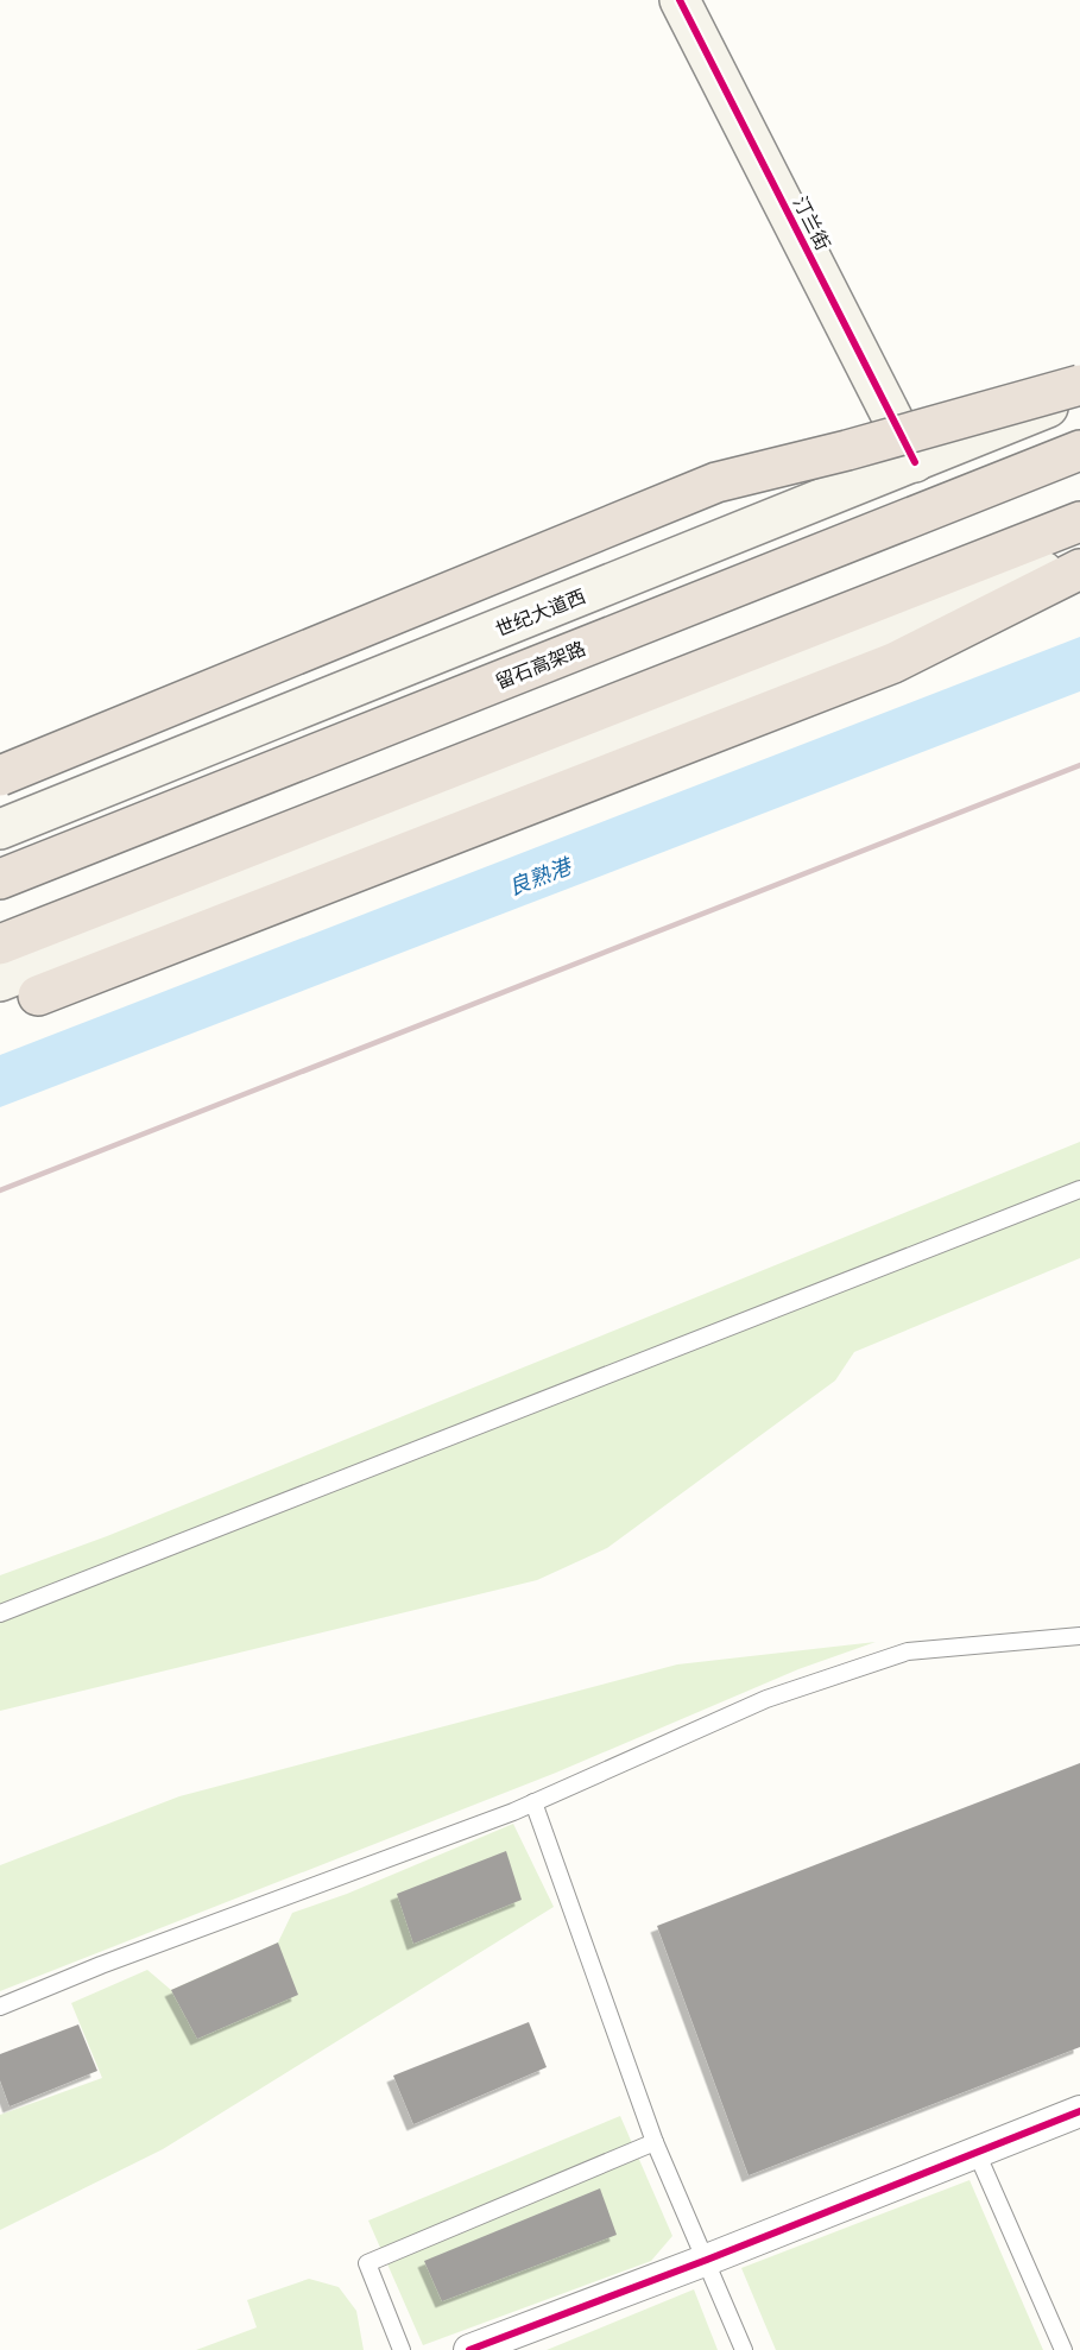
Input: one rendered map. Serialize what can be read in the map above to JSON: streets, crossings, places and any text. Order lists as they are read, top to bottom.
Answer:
{
  "streets": {
    "highway": ["留石高架路"],
    "main road": ["汀兰街", "世纪大道西"]
  },
  "crossings": [
    ["汀兰街", "世纪大道西"]
  ],
  "water": ["良熟港"]
}
